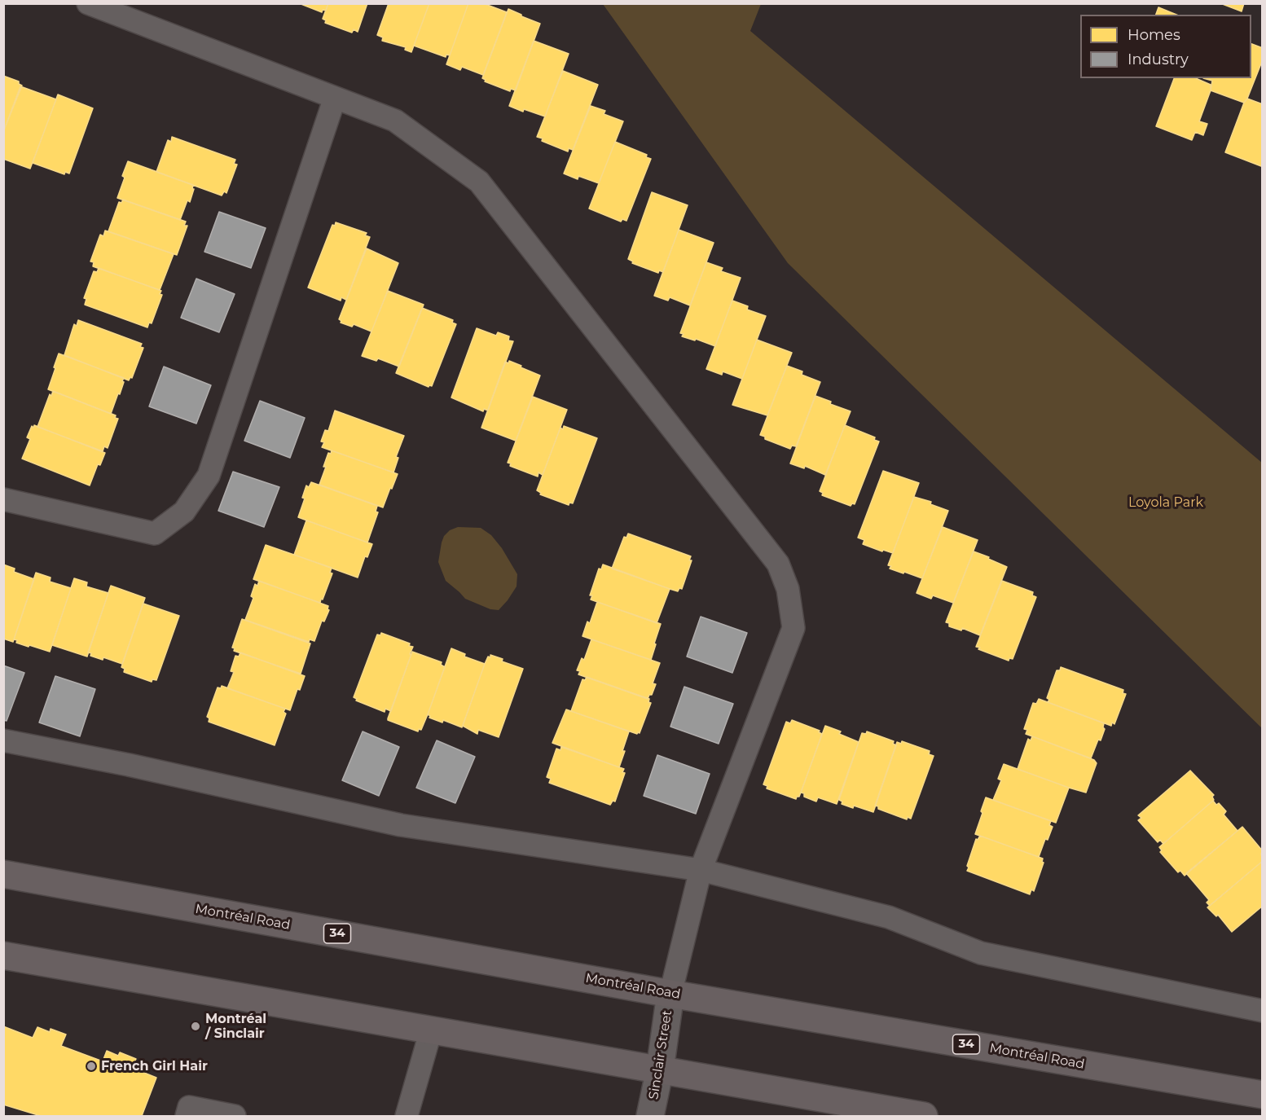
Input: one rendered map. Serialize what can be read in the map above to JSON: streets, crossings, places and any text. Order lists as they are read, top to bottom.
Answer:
{
  "streets": {
    "main road": ["Montréal Road", "34"],
    "street": ["Sinclair Street"]
  },
  "crossings": [
    ["Montréal Road", "Sinclair Street"]
  ],
  "parks": ["Loyola Park"],
  "places": ["Montréal / Sinclair", "French Girl Hair"],
  "legend": ["Homes", "Industry"]
}
